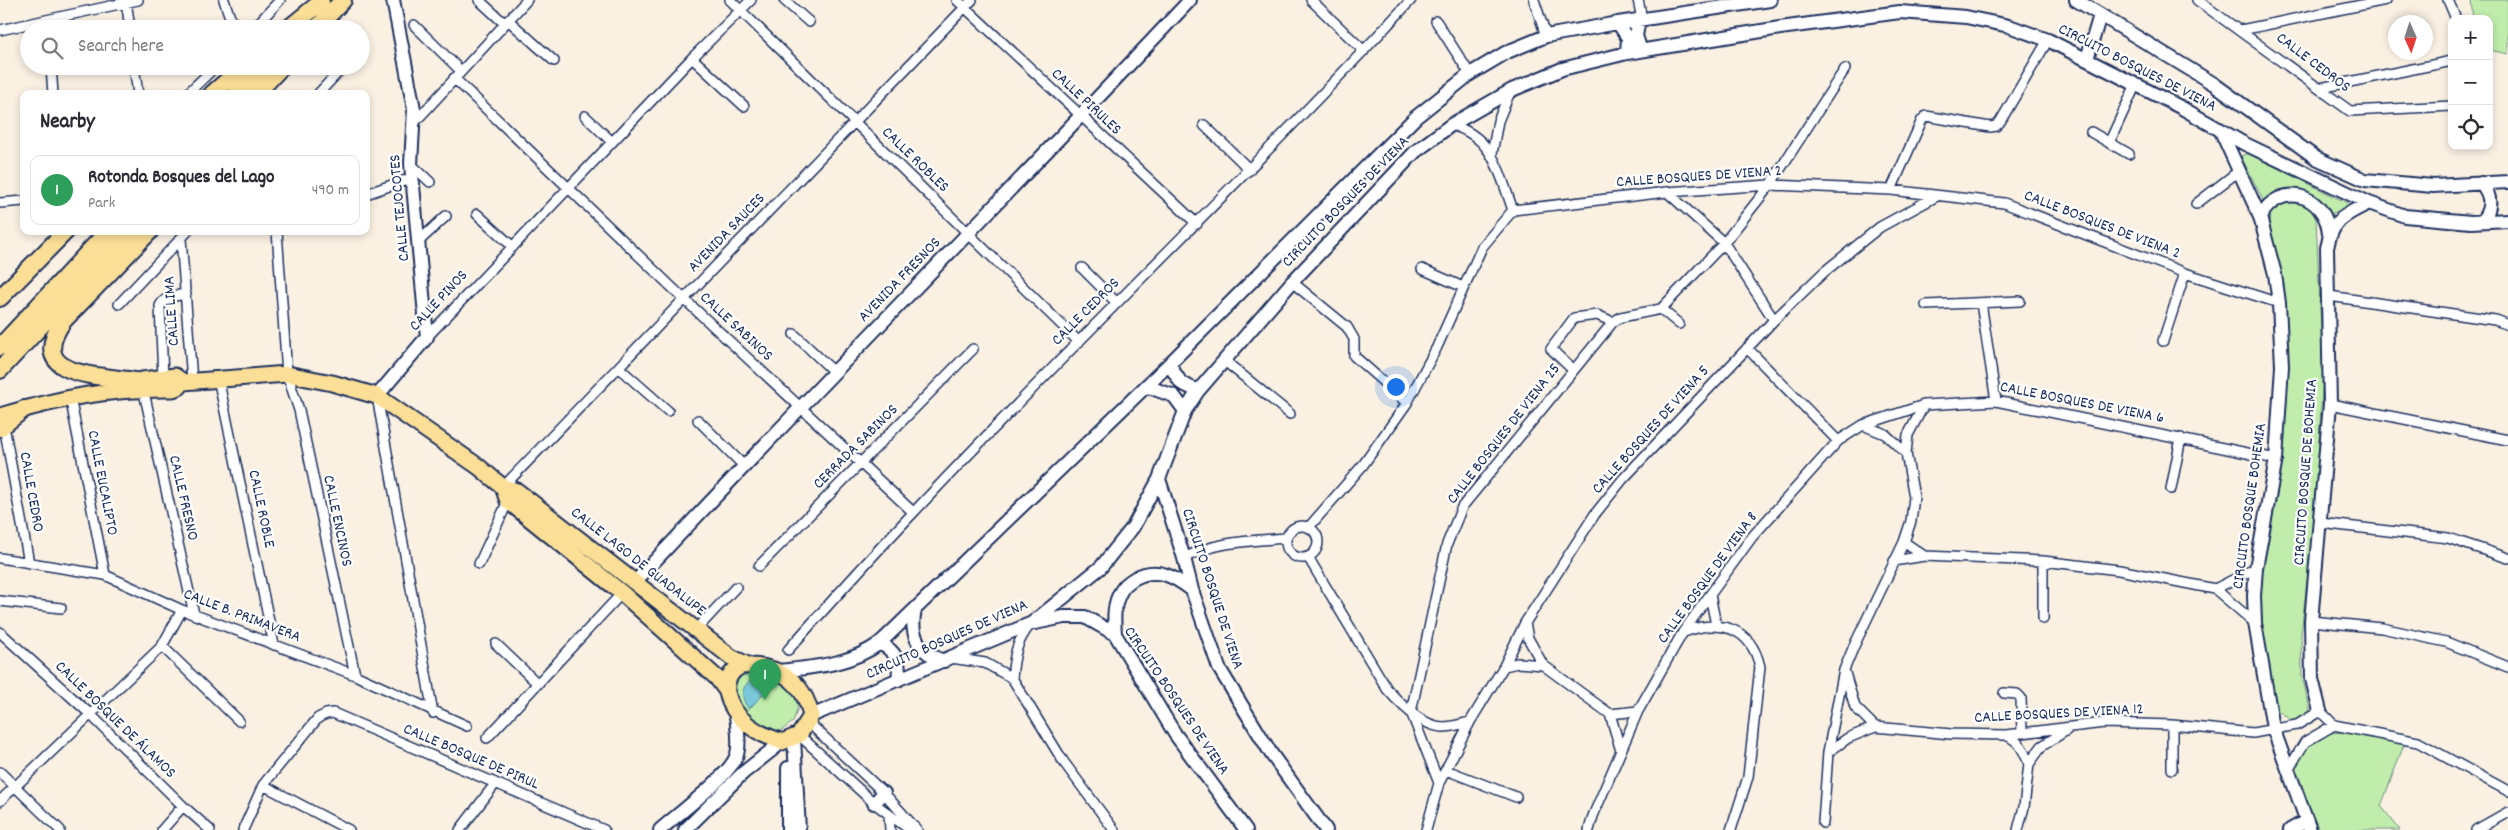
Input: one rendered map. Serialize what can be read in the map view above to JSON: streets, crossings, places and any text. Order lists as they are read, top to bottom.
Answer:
{
  "streets": {
    "main road": [
      "CIRCUITO BOSQUES DE VIENA",
      "CALLE TEJOCOTES",
      "AVENIDA FRESNOS",
      "CALLE PINOS",
      "CIRCUITO BOSQUE DE BOHEMIA",
      "CIRCUITO BOSQUE BOHEMIA",
      "CALLE LAGO DE GUADALUPE",
      "CIRCUITO BOSQUE DE VIENA"
    ],
    "street": [
      "CALLE CEDROS",
      "CALLE PIRULES",
      "CALLE ROBLES",
      "CALLE BOSQUES DE VIENA 2",
      "AVENIDA SAUCES",
      "CALLE LIMA",
      "CALLE SABINOS",
      "CALLE BOSQUES DE VIENA 6",
      "CALLE BOSQUES DE VIENA 5",
      "CALLE BOSQUES DE VIENA 25",
      "CERRADA SABINOS",
      "CALLE EUCALIPTO",
      "CALLE CEDRO",
      "CALLE FRESNO",
      "CALLE ROBLE",
      "CALLE ENCINOS",
      "CALLE BOSQUE DE VIENA 8",
      "CALLE B. PRIMAVERA",
      "CALLE BOSQUES DE VIENA 12",
      "CALLE BOSQUE DE ÁLAMOS",
      "CALLE BOSQUE DE PIRUL"
    ]
  },
  "crossings": [
    ["CALLE CEDROS", "CALLE PIRULES"],
    ["CALLE CEDROS", "CALLE ROBLES"],
    ["CALLE CEDROS", "CALLE SABINOS"],
    ["CIRCUITO BOSQUES DE VIENA", "CIRCUITO BOSQUE BOHEMIA"],
    ["CIRCUITO BOSQUES DE VIENA", "CALLE LAGO DE GUADALUPE"],
    ["CIRCUITO BOSQUES DE VIENA", "CIRCUITO BOSQUE DE VIENA"],
    ["CALLE PIRULES", "AVENIDA SAUCES"],
    ["CALLE PIRULES", "AVENIDA FRESNOS"],
    ["CALLE ROBLES", "AVENIDA SAUCES"],
    ["CALLE ROBLES", "AVENIDA FRESNOS"],
    ["CALLE ROBLES", "CALLE PINOS"],
    ["CALLE BOSQUES DE VIENA 2", "CALLE BOSQUES DE VIENA 5"],
    ["CALLE BOSQUES DE VIENA 2", "CIRCUITO BOSQUE BOHEMIA"],
    ["CALLE TEJOCOTES", "CALLE PINOS"],
    ["AVENIDA SAUCES", "CALLE SABINOS"],
    ["AVENIDA SAUCES", "CALLE LAGO DE GUADALUPE"],
    ["AVENIDA FRESNOS", "CALLE SABINOS"],
    ["AVENIDA FRESNOS", "CALLE LAGO DE GUADALUPE"],
    ["CALLE PINOS", "CALLE SABINOS"],
    ["CALLE PINOS", "CALLE LAGO DE GUADALUPE"],
    ["CALLE LIMA", "CALLE LAGO DE GUADALUPE"],
    ["CALLE SABINOS", "CERRADA SABINOS"],
    ["CALLE BOSQUES DE VIENA 6", "CIRCUITO BOSQUE BOHEMIA"],
    ["CALLE BOSQUES DE VIENA 6", "CALLE BOSQUE DE VIENA 8"],
    ["CIRCUITO BOSQUE DE BOHEMIA", "CIRCUITO BOSQUE BOHEMIA"],
    ["CALLE EUCALIPTO", "CALLE LAGO DE GUADALUPE"],
    ["CALLE EUCALIPTO", "CALLE B. PRIMAVERA"],
    ["CALLE CEDRO", "CALLE B. PRIMAVERA"],
    ["CALLE FRESNO", "CALLE LAGO DE GUADALUPE"],
    ["CALLE FRESNO", "CALLE B. PRIMAVERA"],
    ["CIRCUITO BOSQUE BOHEMIA", "CALLE BOSQUES DE VIENA 12"],
    ["CALLE ROBLE", "CALLE LAGO DE GUADALUPE"],
    ["CALLE ROBLE", "CALLE B. PRIMAVERA"],
    ["CALLE ENCINOS", "CALLE LAGO DE GUADALUPE"],
    ["CALLE ENCINOS", "CALLE B. PRIMAVERA"]
  ],
  "north": "bottom",
  "page": {
    "map_buttons": ["+", "−"],
    "search": "Search here",
    "heading": "Nearby",
    "list": [
      {
        "mark": "1",
        "name": "Rotonda Bosques del Lago",
        "note": "Park",
        "value": "490 m"
      }
    ],
    "pins": "1"
  }
}
